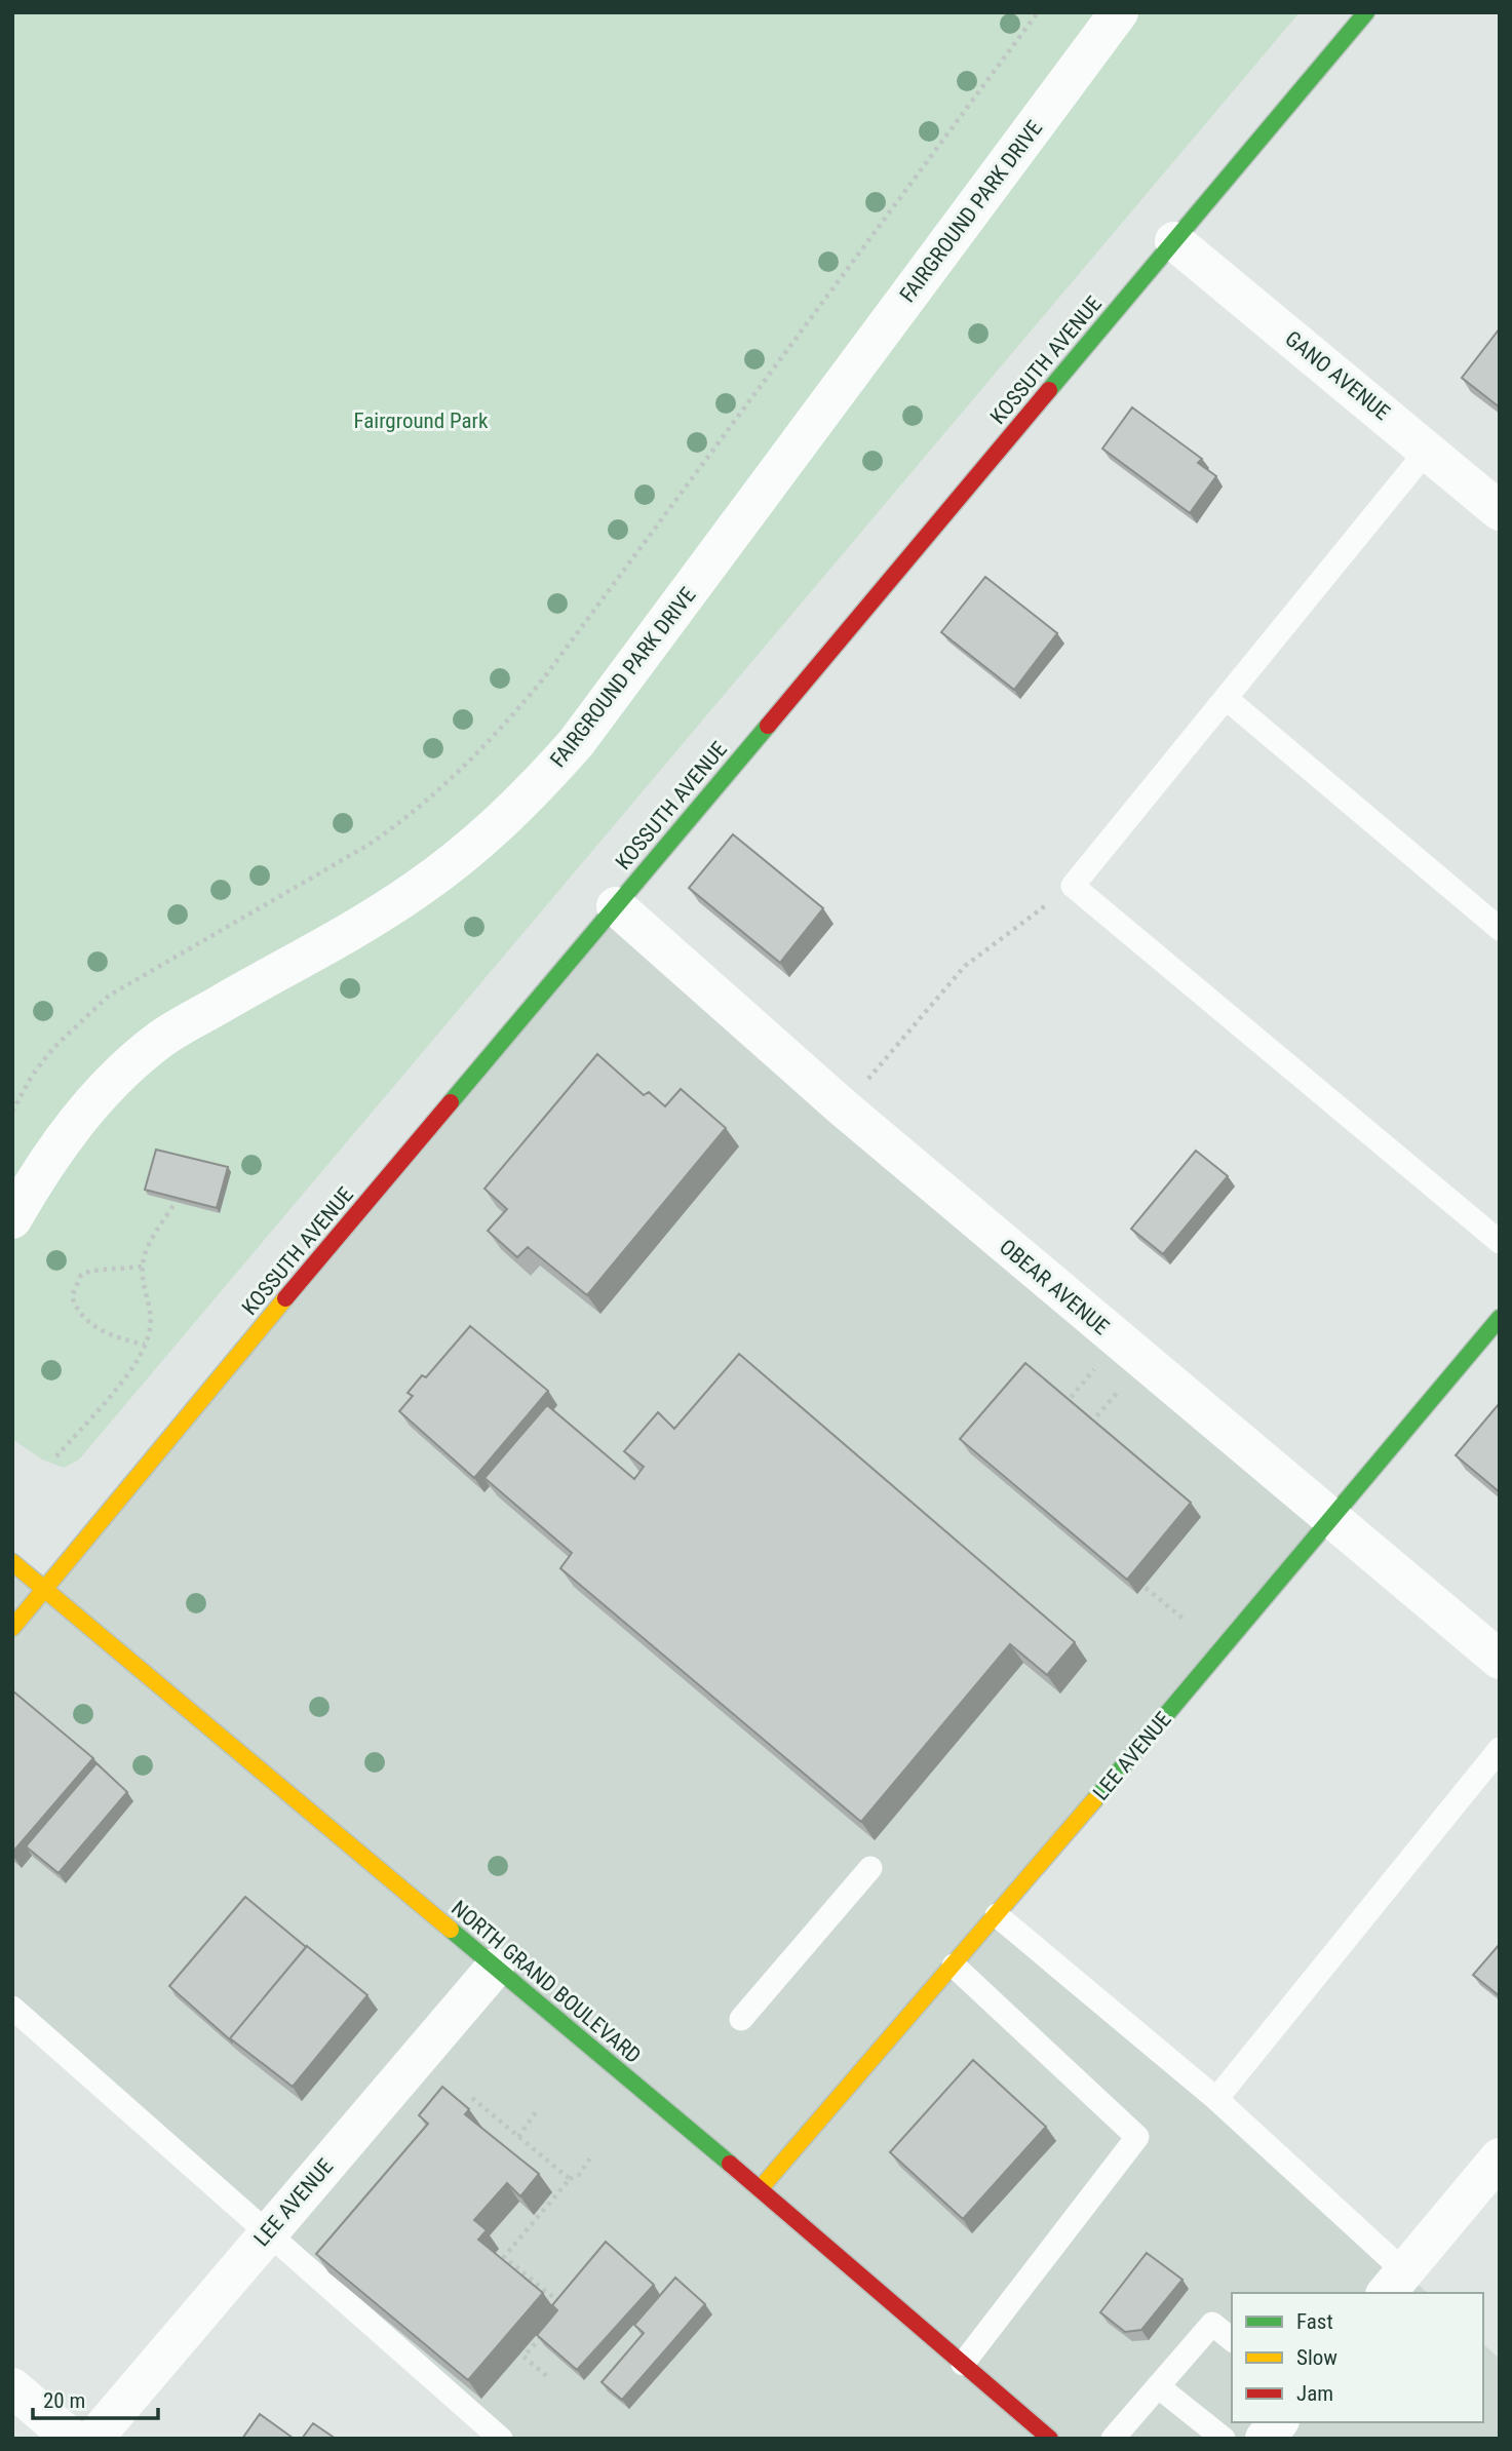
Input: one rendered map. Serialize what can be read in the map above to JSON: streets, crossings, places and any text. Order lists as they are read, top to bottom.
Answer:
{
  "streets": {
    "street": [
      "FAIRGROUND PARK DRIVE",
      "KOSSUTH AVENUE",
      "GANO AVENUE",
      "OBEAR AVENUE",
      "LEE AVENUE",
      "NORTH GRAND BOULEVARD"
    ]
  },
  "crossings": [
    ["KOSSUTH AVENUE", "GANO AVENUE"],
    ["KOSSUTH AVENUE", "OBEAR AVENUE"],
    ["KOSSUTH AVENUE", "NORTH GRAND BOULEVARD"],
    ["OBEAR AVENUE", "LEE AVENUE"],
    ["LEE AVENUE", "NORTH GRAND BOULEVARD"]
  ],
  "parks": ["Fairground Park"],
  "legend": ["Fast", "Slow", "Jam"],
  "scale_bar": "20 m"
}
